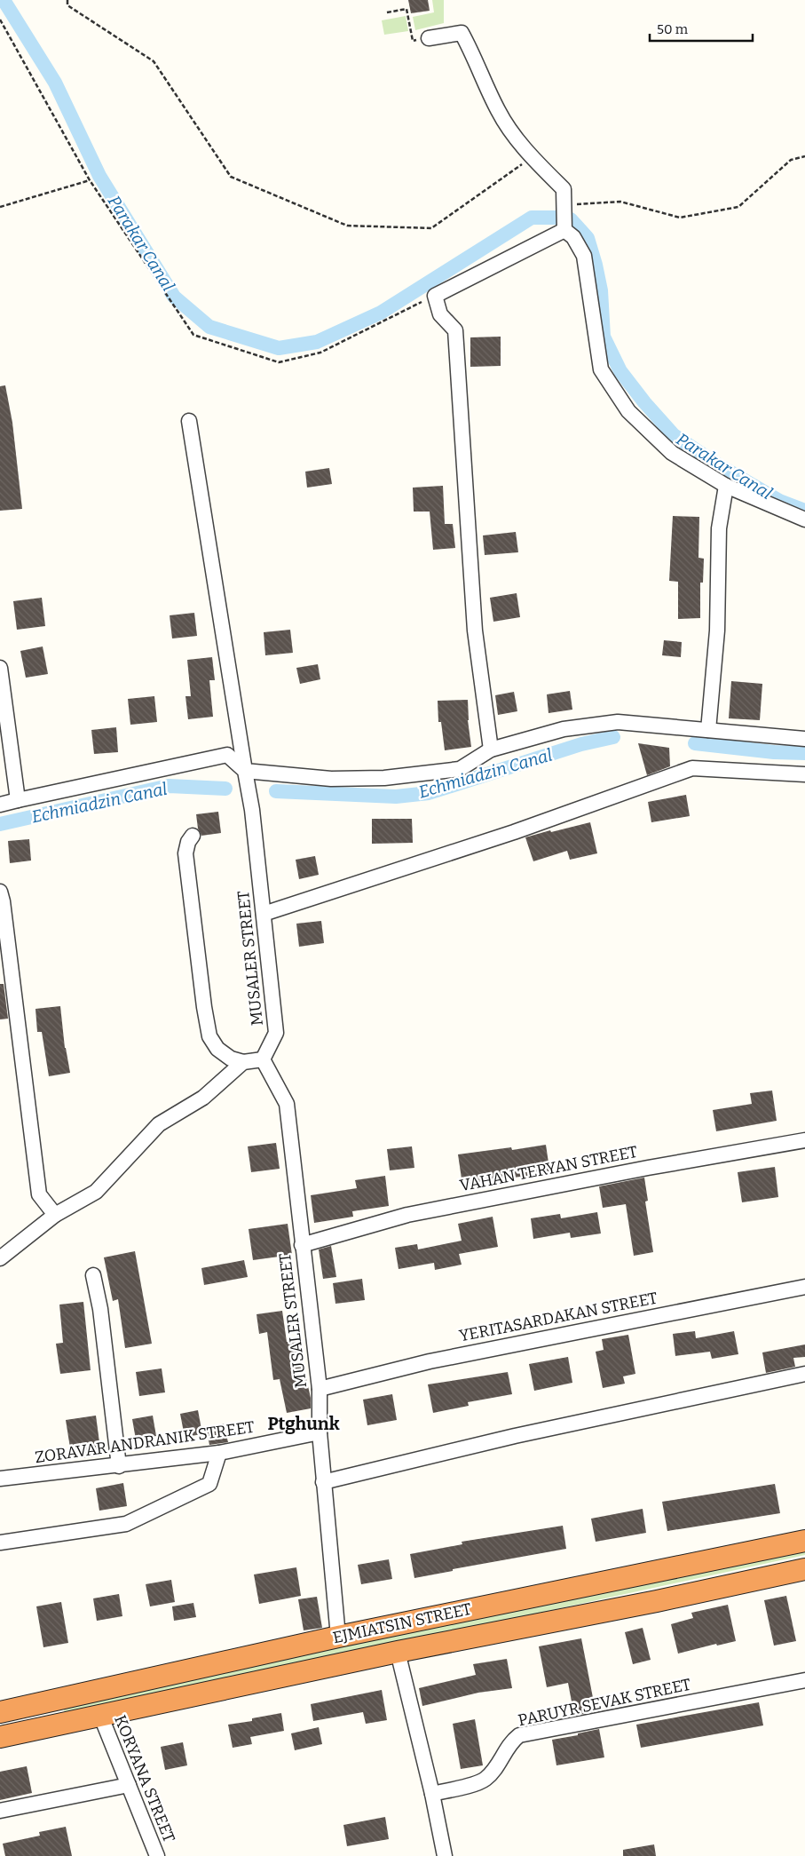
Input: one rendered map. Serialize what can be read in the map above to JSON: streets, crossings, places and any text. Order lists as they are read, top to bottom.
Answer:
{
  "streets": {
    "highway": ["EJMIATSIN STREET"],
    "street": [
      "MUSALER STREET",
      "VAHAN TERYAN STREET",
      "YERITASARDAKAN STREET",
      "ZORAVAR ANDRANIK STREET",
      "PARUYR SEVAK STREET",
      "KORYANA STREET"
    ]
  },
  "crossings": [
    ["MUSALER STREET", "VAHAN TERYAN STREET"],
    ["MUSALER STREET", "YERITASARDAKAN STREET"],
    ["MUSALER STREET", "ZORAVAR ANDRANIK STREET"],
    ["MUSALER STREET", "EJMIATSIN STREET"],
    ["EJMIATSIN STREET", "KORYANA STREET"]
  ],
  "districts": ["Ptghunk"],
  "water": ["Parakar Canal", "Echmiadzin Canal"],
  "scale_bar": "50 m"
}
